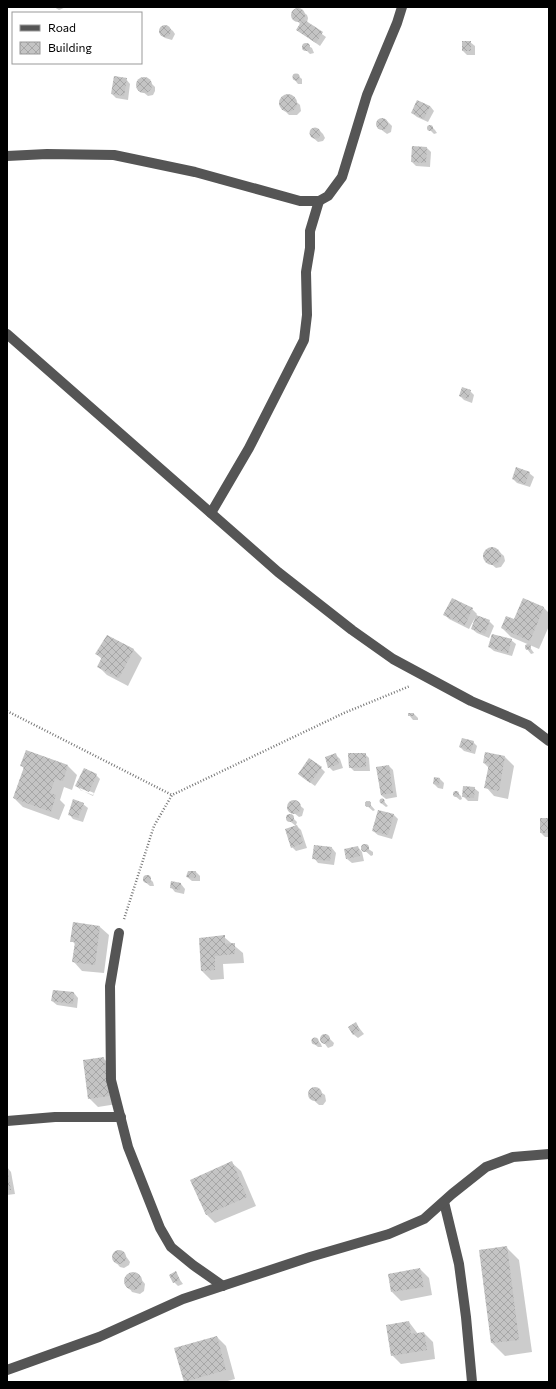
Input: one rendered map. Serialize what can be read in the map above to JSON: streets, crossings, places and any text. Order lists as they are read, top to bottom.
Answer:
{
  "legend": ["Road", "Building"]
}
